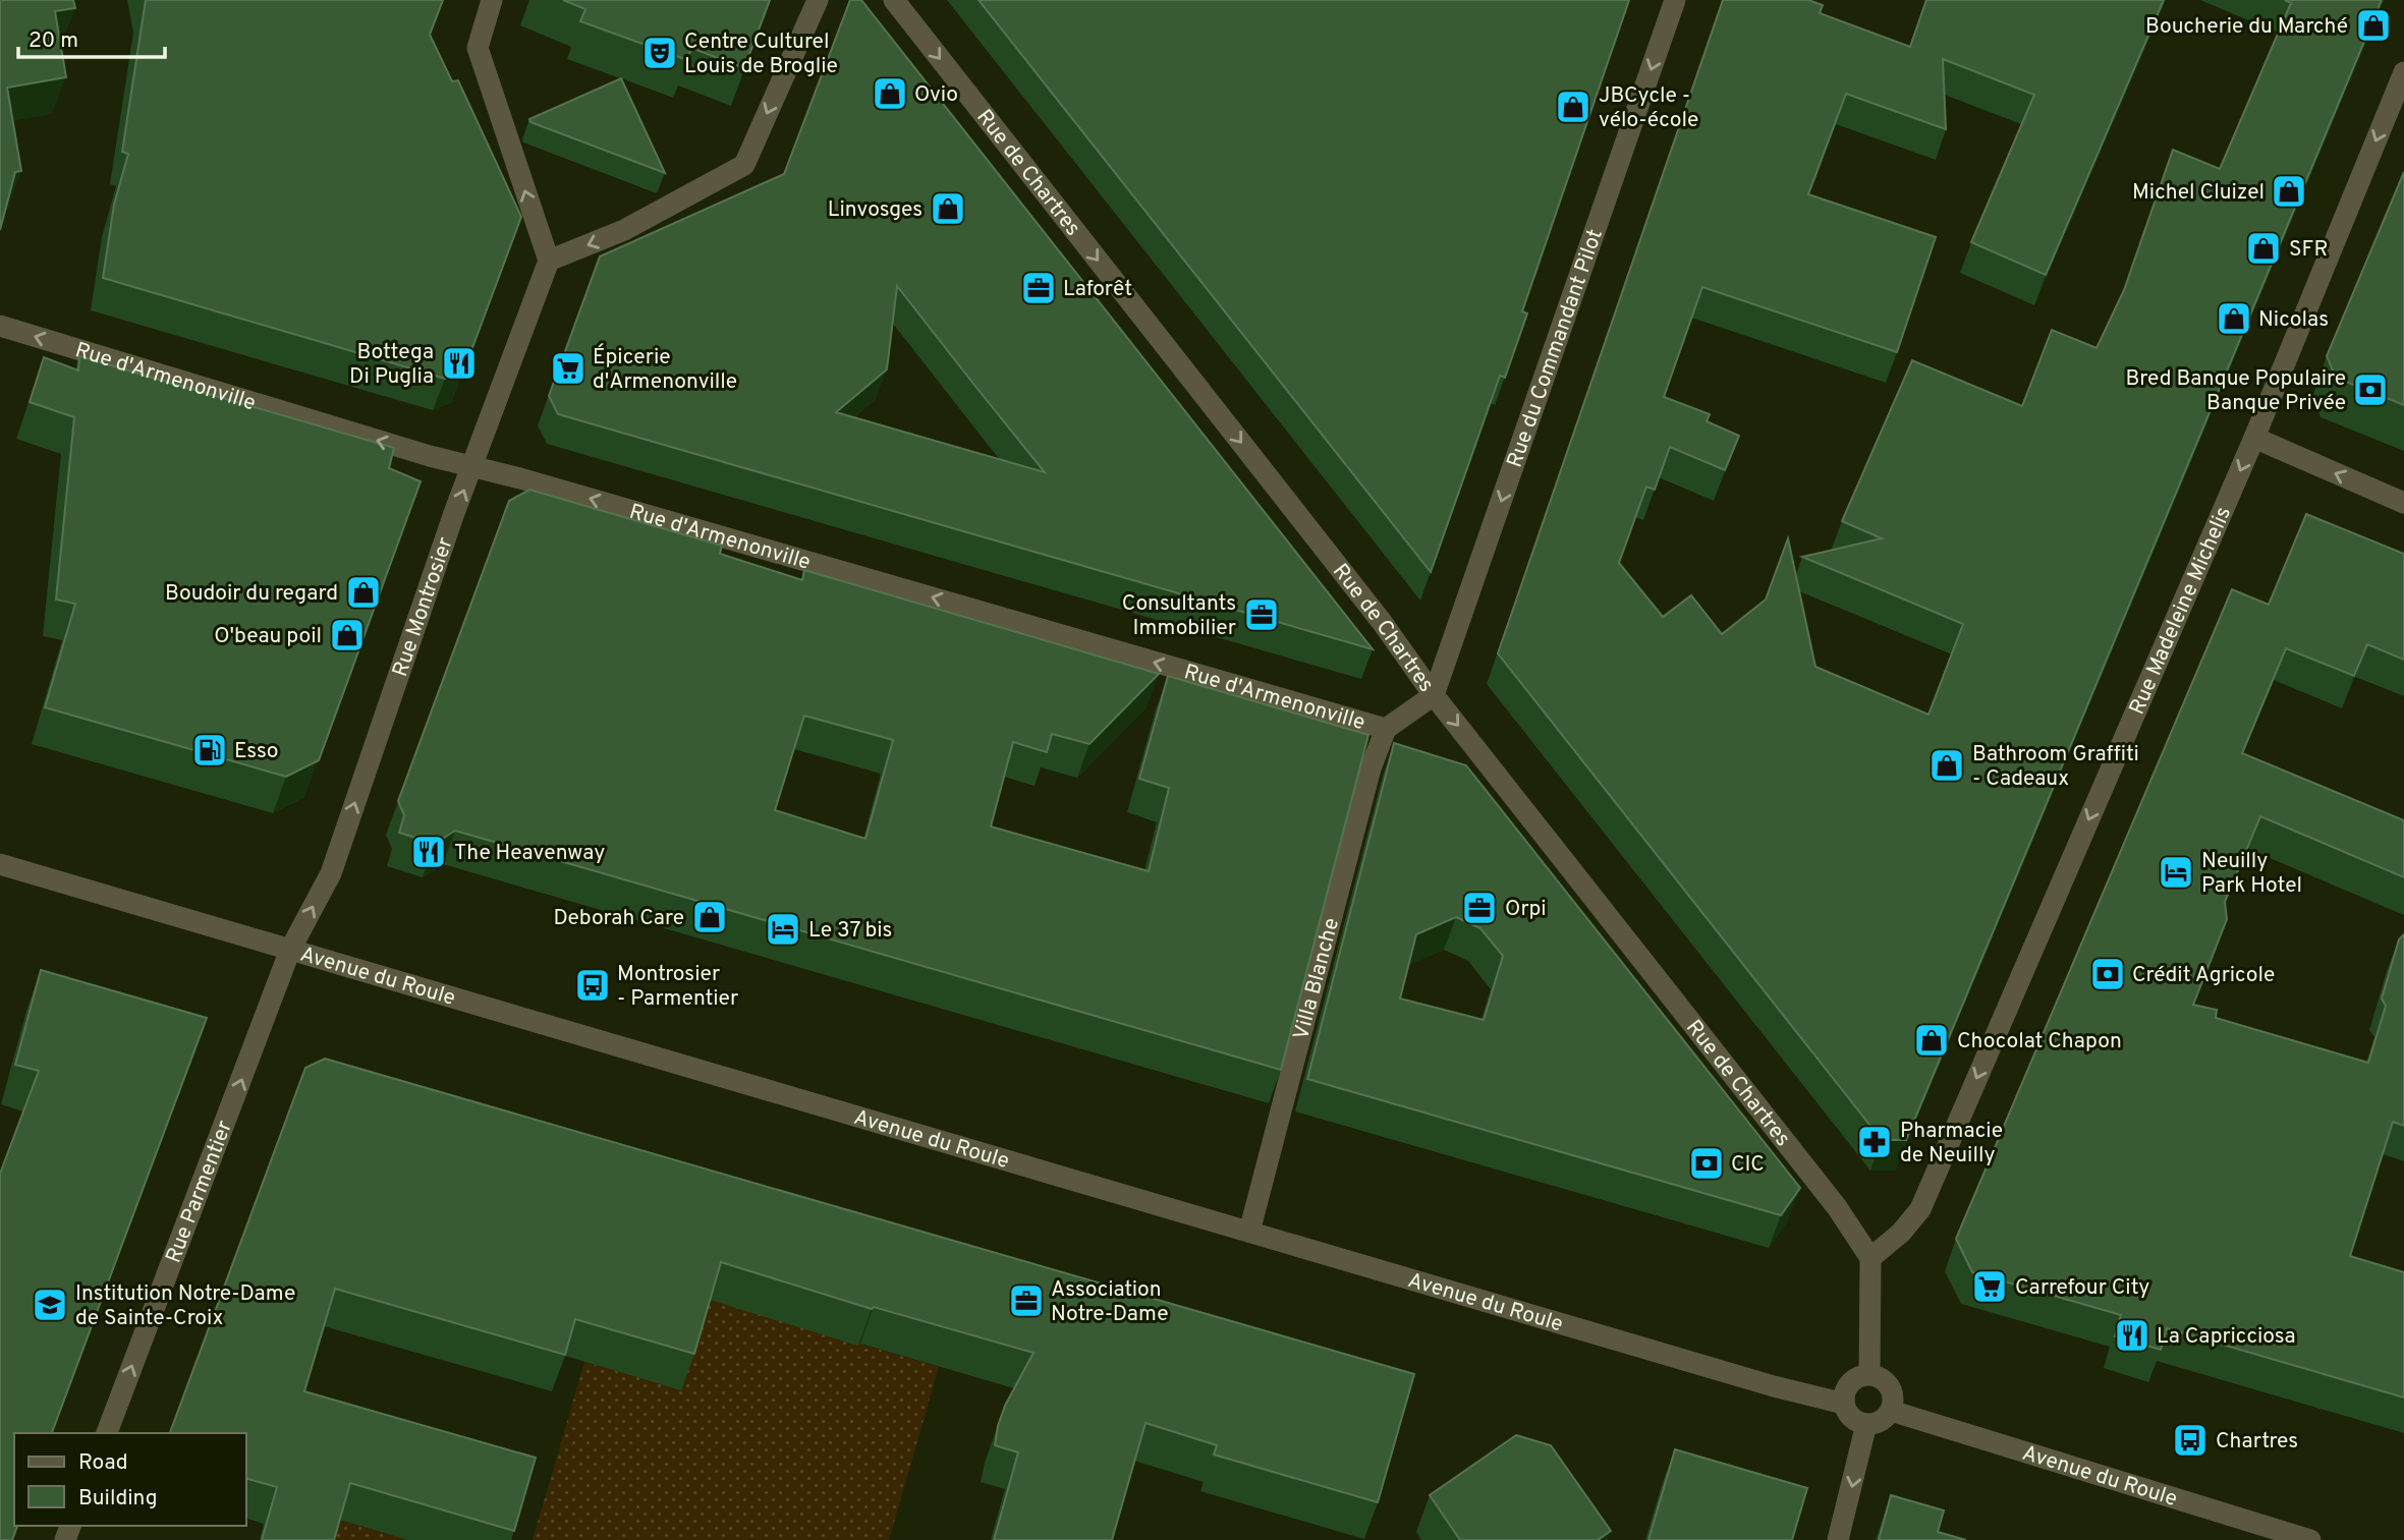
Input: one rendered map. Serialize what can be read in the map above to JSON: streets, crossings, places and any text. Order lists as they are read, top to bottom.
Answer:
{
  "streets": {
    "street": [
      "Rue de Chartres",
      "Rue du Commandant Pilot",
      "Rue d'Armenonville",
      "Rue Montrosier",
      "Rue Madeleine Michelis",
      "Avenue du Roule",
      "Villa Blanche",
      "Rue Parmentier"
    ]
  },
  "crossings": [
    ["Rue de Chartres", "Rue du Commandant Pilot"],
    ["Rue de Chartres", "Rue d'Armenonville"],
    ["Rue de Chartres", "Rue Madeleine Michelis"],
    ["Rue du Commandant Pilot", "Rue d'Armenonville"],
    ["Rue d'Armenonville", "Rue Montrosier"],
    ["Rue d'Armenonville", "Villa Blanche"],
    ["Rue Montrosier", "Avenue du Roule"],
    ["Rue Montrosier", "Rue Parmentier"],
    ["Avenue du Roule", "Villa Blanche"],
    ["Avenue du Roule", "Rue Parmentier"]
  ],
  "one_way": [
    "Rue de Chartres",
    "Rue du Commandant Pilot",
    "Rue d'Armenonville",
    "Rue Montrosier",
    "Rue Madeleine Michelis",
    "Rue Parmentier"
  ],
  "places": {
    "shop": [
      "Boucherie du Marché",
      "Ovio",
      "JBCycle - vélo-école",
      "Michel Cluizel",
      "Linvosges",
      "SFR",
      "Nicolas",
      "Boudoir du regard",
      "O'beau poil",
      "Bathroom Graffiti - Cadeaux",
      "Deborah Care",
      "Chocolat Chapon"
    ],
    "theatre": ["Centre Culturel Louis de Broglie"],
    "office": [
      "Laforêt",
      "Consultants Immobilier",
      "Orpi",
      "Association Notre-Dame"
    ],
    "restaurant": ["Bottega Di Puglia", "The Heavenway", "La Capricciosa"],
    "supermarket": ["Épicerie d'Armenonville", "Carrefour City"],
    "bank": ["Bred Banque Populaire Banque Privée", "Crédit Agricole", "CIC"],
    "fuel station": ["Esso"],
    "hotel": ["Neuilly Park Hotel", "Le 37 bis"],
    "bus stop": ["Montrosier - Parmentier", "Chartres"],
    "pharmacy": ["Pharmacie de Neuilly"],
    "school or university": ["Institution Notre-Dame de Sainte-Croix"]
  },
  "legend": ["Road", "Building"],
  "scale_bar": "20 m"
}
